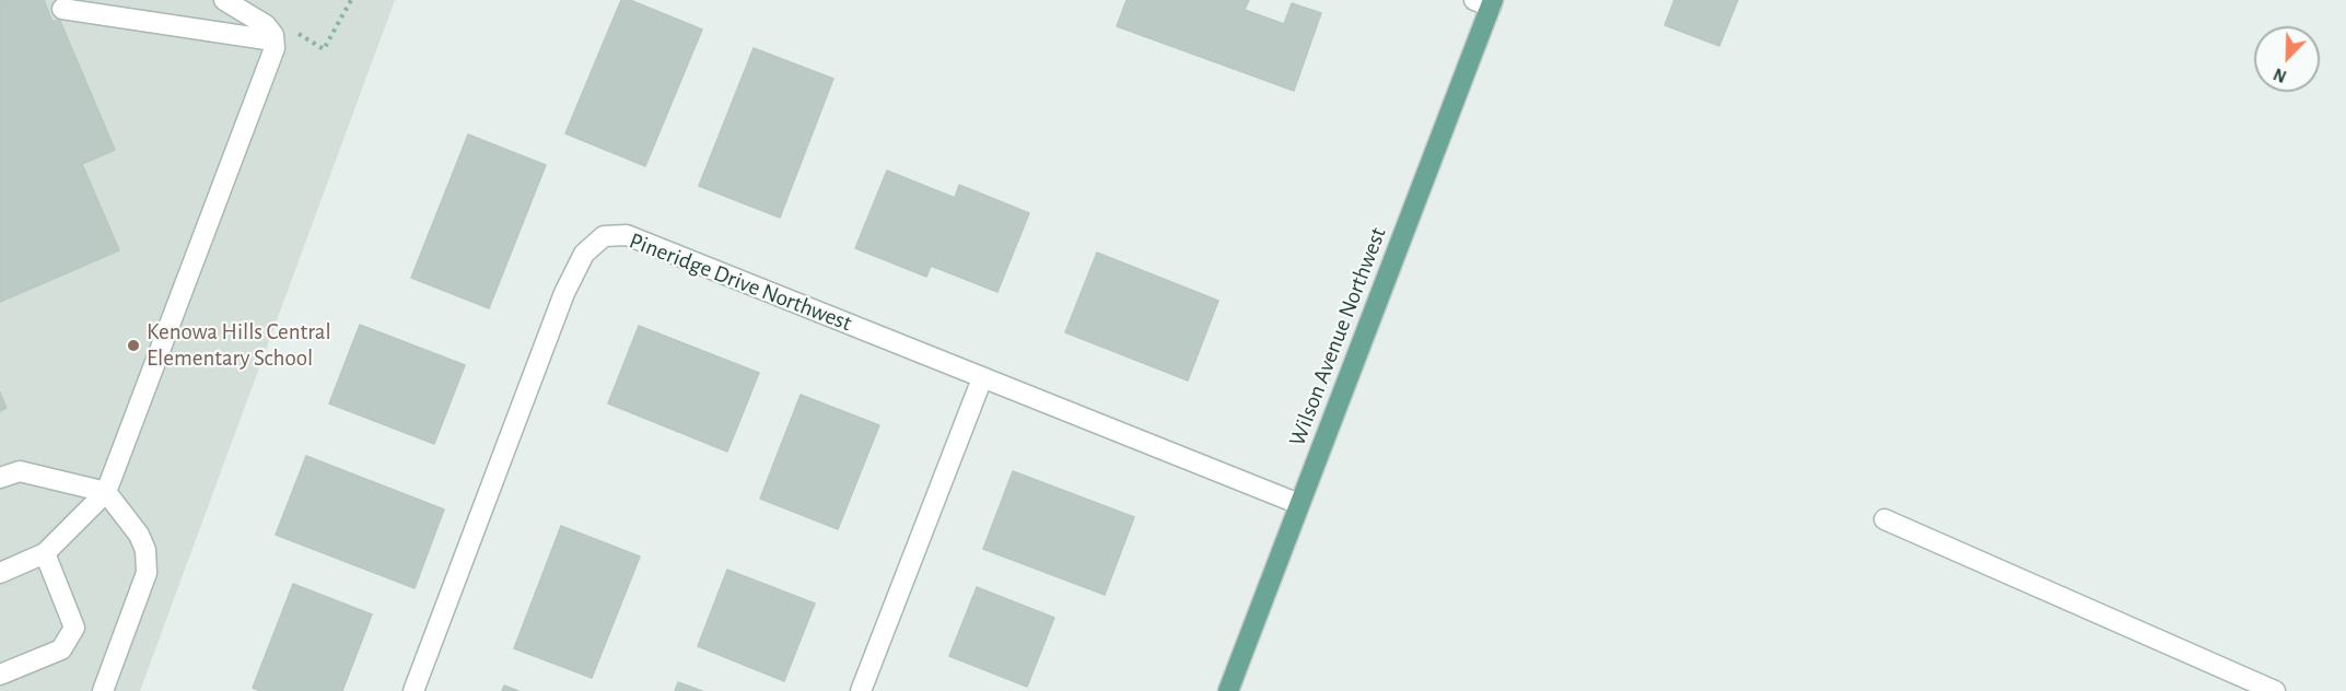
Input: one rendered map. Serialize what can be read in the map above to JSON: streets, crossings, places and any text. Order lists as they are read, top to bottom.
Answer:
{
  "streets": {
    "main road": ["Wilson Avenue Northwest"],
    "street": ["Pineridge Drive Northwest"]
  },
  "crossings": [
    ["Pineridge Drive Northwest", "Wilson Avenue Northwest"]
  ],
  "places": ["Kenowa Hills Central Elementary School"],
  "north": "bottom left"
}
